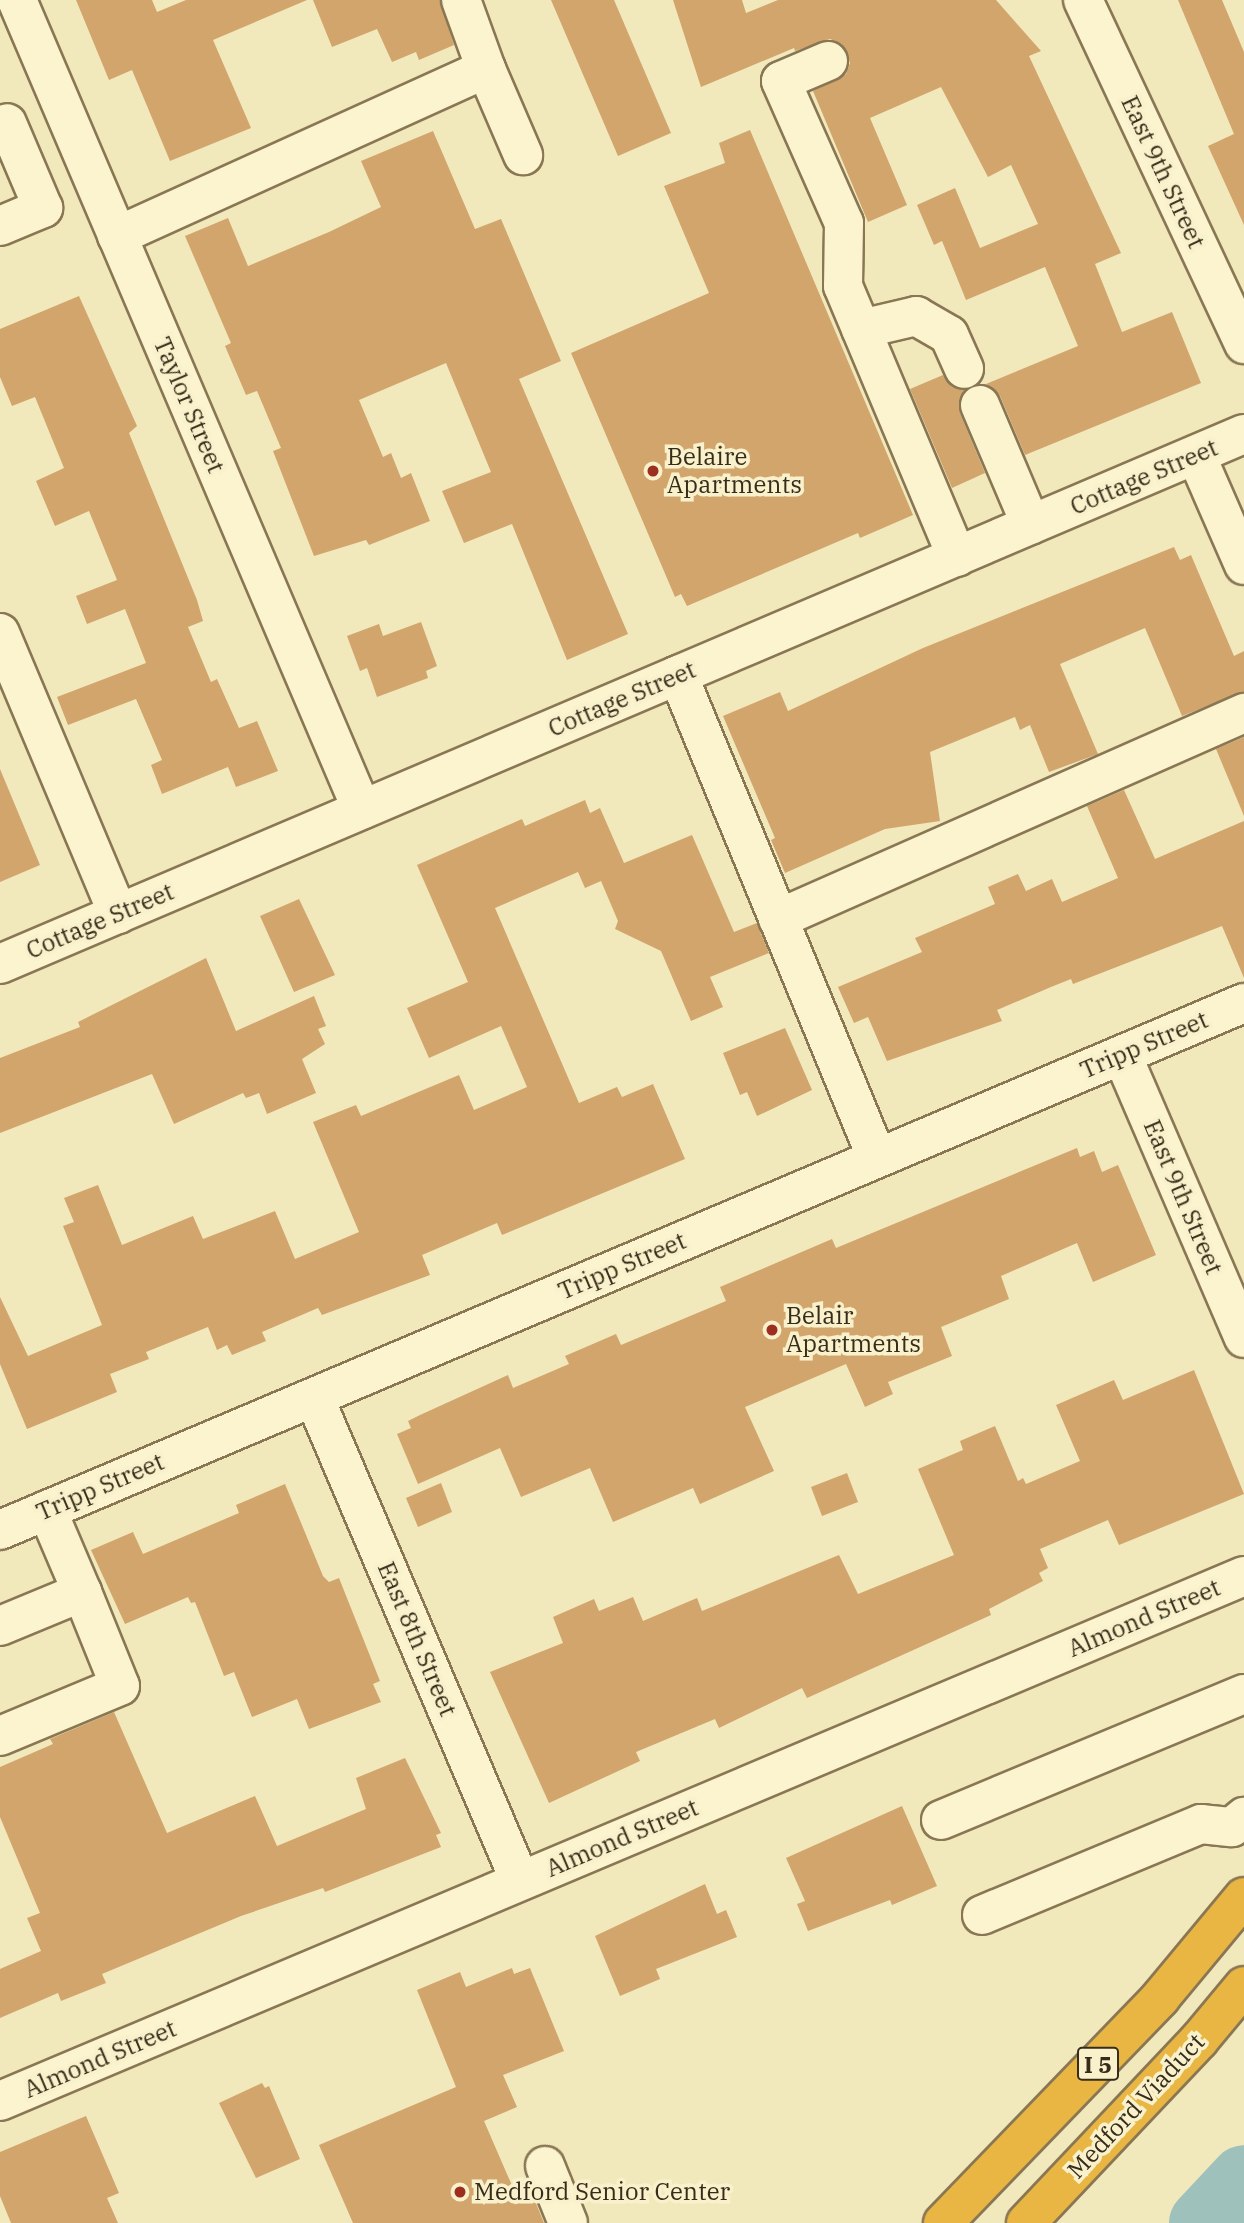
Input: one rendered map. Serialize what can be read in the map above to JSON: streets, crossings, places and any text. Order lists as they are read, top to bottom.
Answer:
{
  "streets": {
    "highway": ["I 5", "Medford Viaduct"],
    "street": [
      "East 9th Street",
      "Taylor Street",
      "Cottage Street",
      "Tripp Street",
      "Almond Street",
      "East 8th Street"
    ]
  },
  "crossings": [
    ["East 9th Street", "Tripp Street"],
    ["Taylor Street", "Cottage Street"],
    ["Tripp Street", "East 8th Street"],
    ["Almond Street", "East 8th Street"]
  ],
  "places": ["Belaire Apartments", "Belair Apartments", "Medford Senior Center"]
}
